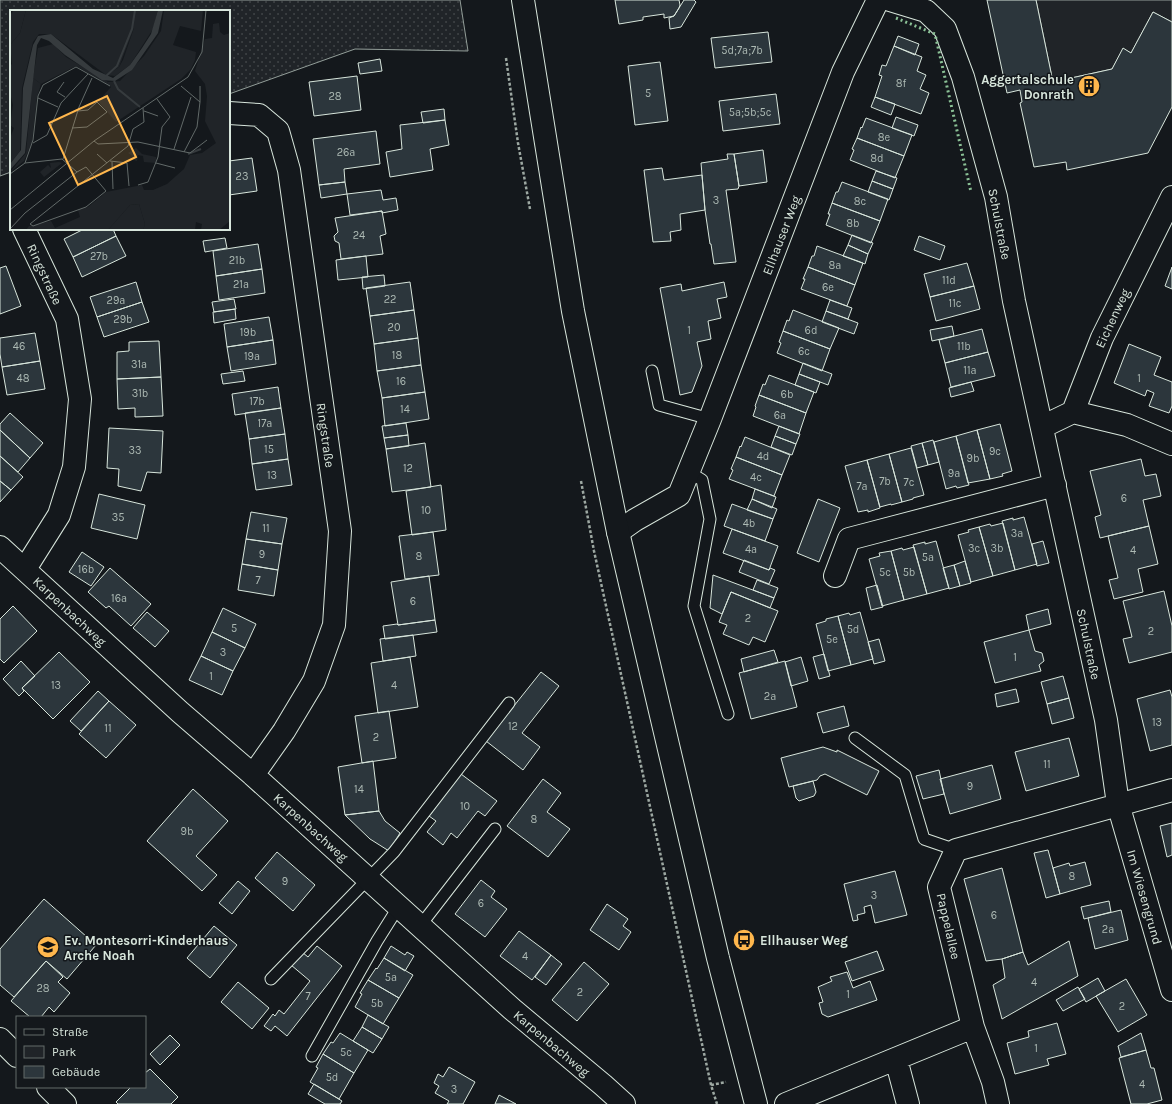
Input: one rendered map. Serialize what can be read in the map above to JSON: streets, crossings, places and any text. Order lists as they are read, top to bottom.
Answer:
{
  "streets": {
    "street": [
      "Schulstraße",
      "Ellhauser Weg",
      "Ringstraße",
      "Eichenweg",
      "Karpenbachweg",
      "Im Wiesengrund",
      "Pappelallee"
    ]
  },
  "crossings": [
    ["Schulstraße", "Im Wiesengrund"],
    ["Ringstraße", "Karpenbachweg"]
  ],
  "places": {
    "building": ["Aggertalschule Donrath"],
    "bus stop": ["Ellhauser Weg"],
    "school or university": ["Ev. Montesorri-Kinderhaus Arche Noah"]
  },
  "house_numbers": [
    "5d;7a;7b",
    "8f",
    "5",
    "28",
    "5a;5b;5c",
    "8e",
    "26a",
    "8d",
    "23",
    "3",
    "8c",
    "8b",
    "24",
    "27b",
    "21b",
    "8a",
    "11d",
    "21a",
    "6e",
    "22",
    "29a",
    "11c",
    "29b",
    "20",
    "1",
    "6d",
    "19b",
    "46",
    "11b",
    "6c",
    "18",
    "19a",
    "31a",
    "11a",
    "48",
    "1",
    "16",
    "31b",
    "6b",
    "17b",
    "14",
    "6a",
    "17a",
    "15",
    "33",
    "9c",
    "4d",
    "9b",
    "12",
    "9a",
    "13",
    "4c",
    "7b",
    "7c",
    "7a",
    "6",
    "10",
    "35",
    "4b",
    "11",
    "3a",
    "3c",
    "3b",
    "4a",
    "4",
    "9",
    "8",
    "5a",
    "16b",
    "5c",
    "5b",
    "7",
    "16a",
    "6",
    "2",
    "5",
    "5d",
    "2",
    "5e",
    "3",
    "1",
    "1",
    "13",
    "4",
    "2a",
    "13",
    "12",
    "11",
    "2",
    "11",
    "9",
    "14",
    "10",
    "8",
    "9b",
    "8",
    "9",
    "3",
    "6",
    "6",
    "2a",
    "4",
    "5a",
    "4",
    "28",
    "2",
    "1",
    "7",
    "5b",
    "2",
    "1",
    "5c",
    "5d",
    "4",
    "3"
  ],
  "legend": ["Straße", "Park", "Gebäude"]
}
